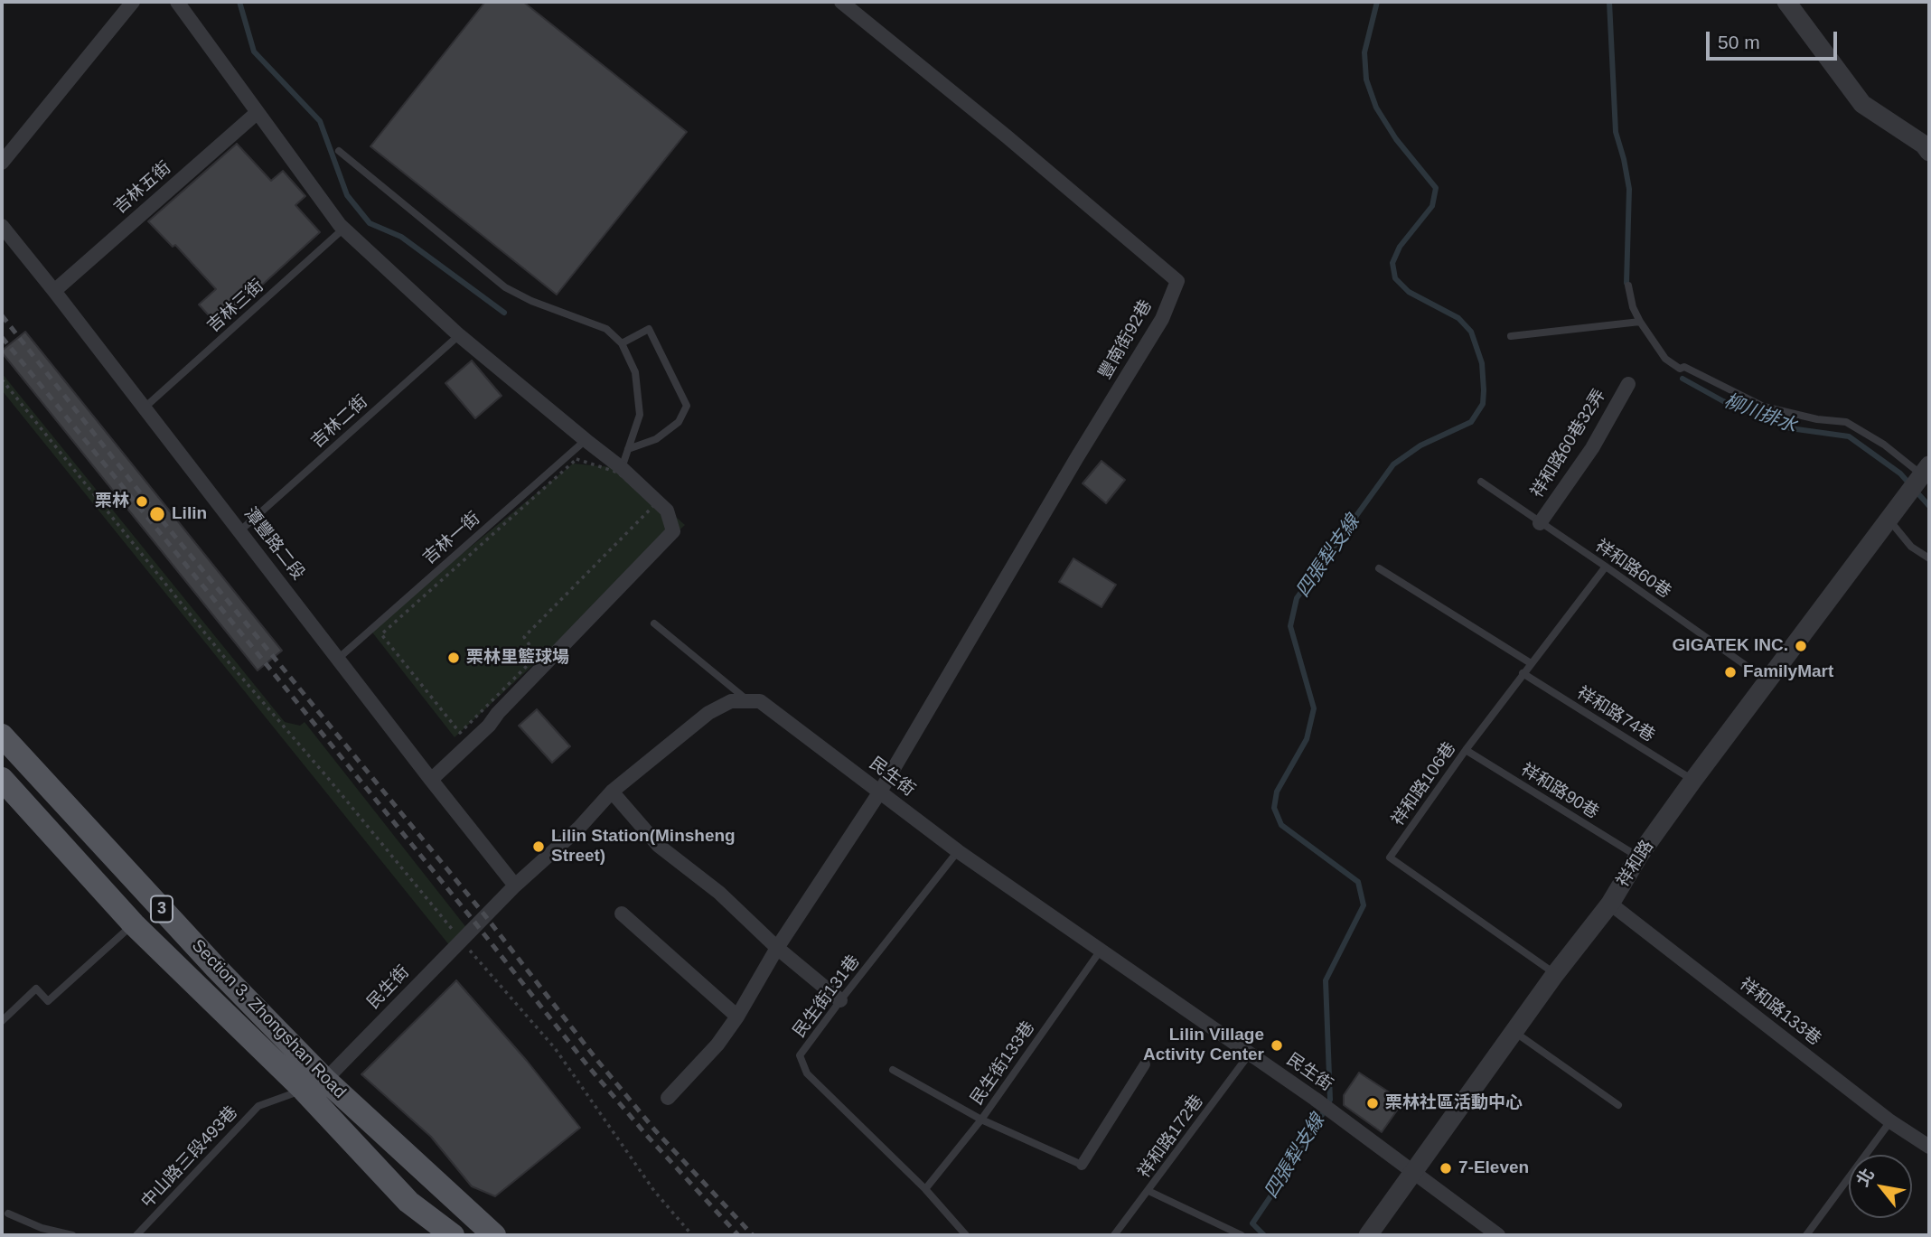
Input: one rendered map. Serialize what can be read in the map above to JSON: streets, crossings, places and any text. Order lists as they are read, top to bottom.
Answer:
{
  "streets": {
    "main road": ["3", "Section 3, Zhongshan Road"],
    "street": [
      "吉林五街",
      "豐南街92巷",
      "祥和路60巷32弄",
      "潭豐路二段",
      "民生街",
      "祥和路",
      "祥和路133巷"
    ],
    "lane": [
      "吉林三街",
      "吉林二街",
      "吉林一街",
      "祥和路60巷",
      "祥和路74巷",
      "祥和路106巷",
      "祥和路90巷",
      "民生街131巷",
      "民生街133巷",
      "祥和路172巷",
      "中山路三段493巷"
    ]
  },
  "crossings": [
    ["吉林五街", "潭豐路二段"],
    ["吉林三街", "潭豐路二段"],
    ["豐南街92巷", "民生街"],
    ["吉林二街", "潭豐路二段"],
    ["祥和路60巷32弄", "祥和路60巷"],
    ["吉林一街", "潭豐路二段"],
    ["潭豐路二段", "民生街"],
    ["祥和路60巷", "祥和路106巷"],
    ["祥和路60巷", "祥和路"],
    ["祥和路74巷", "祥和路106巷"],
    ["祥和路74巷", "祥和路"],
    ["民生街", "祥和路"],
    ["民生街", "民生街131巷"],
    ["民生街", "Section 3, Zhongshan Road"],
    ["民生街", "民生街133巷"],
    ["民生街", "祥和路172巷"],
    ["民生街", "中山路三段493巷"],
    ["祥和路106巷", "祥和路90巷"],
    ["祥和路106巷", "祥和路"],
    ["祥和路90巷", "祥和路"],
    ["祥和路", "祥和路133巷"],
    ["民生街131巷", "民生街133巷"],
    ["Section 3, Zhongshan Road", "中山路三段493巷"]
  ],
  "water": ["柳川排水", "四張犁支線"],
  "places": [
    "栗林",
    "Lilin",
    "GIGATEK INC.",
    "栗林里籃球場",
    "FamilyMart",
    "Lilin Station(Minsheng Street)",
    "Lilin Village Activity Center",
    "栗林社區活動中心",
    "7-Eleven"
  ],
  "scale_bar": "50 m",
  "north": "top left"
}
